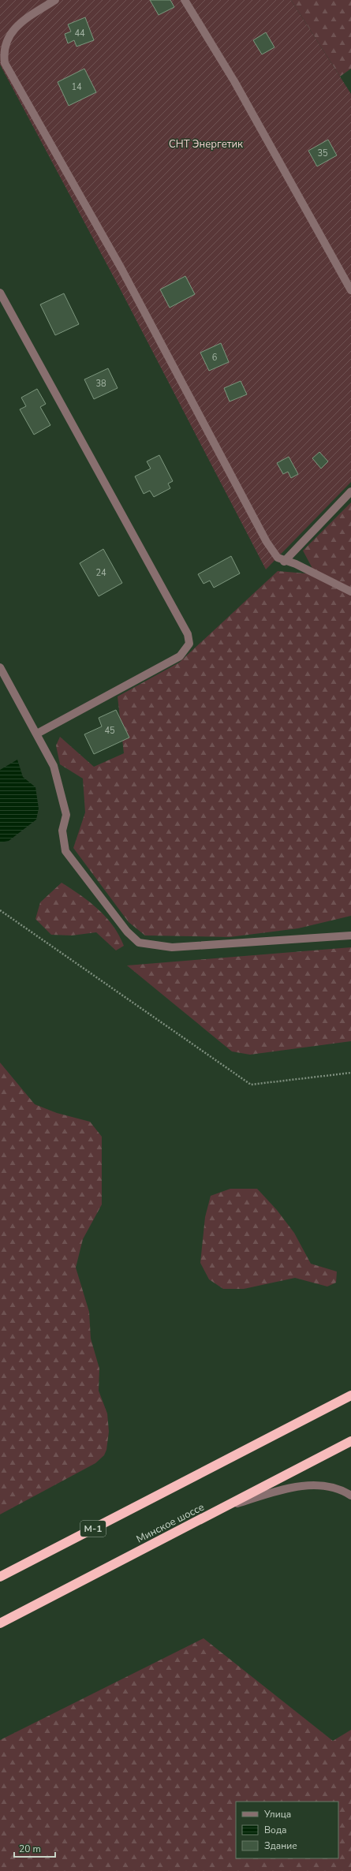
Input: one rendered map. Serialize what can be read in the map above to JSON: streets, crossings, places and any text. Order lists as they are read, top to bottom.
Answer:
{
  "streets": {
    "highway": ["Минское шоссе", "М-1"]
  },
  "parks": ["СНТ Энергетик"],
  "house_numbers": [
    "44",
    "14",
    "35",
    "6",
    "38",
    "24",
    "45"
  ],
  "legend": ["Улица", "Вода", "Здание"],
  "scale_bar": "20 m"
}
